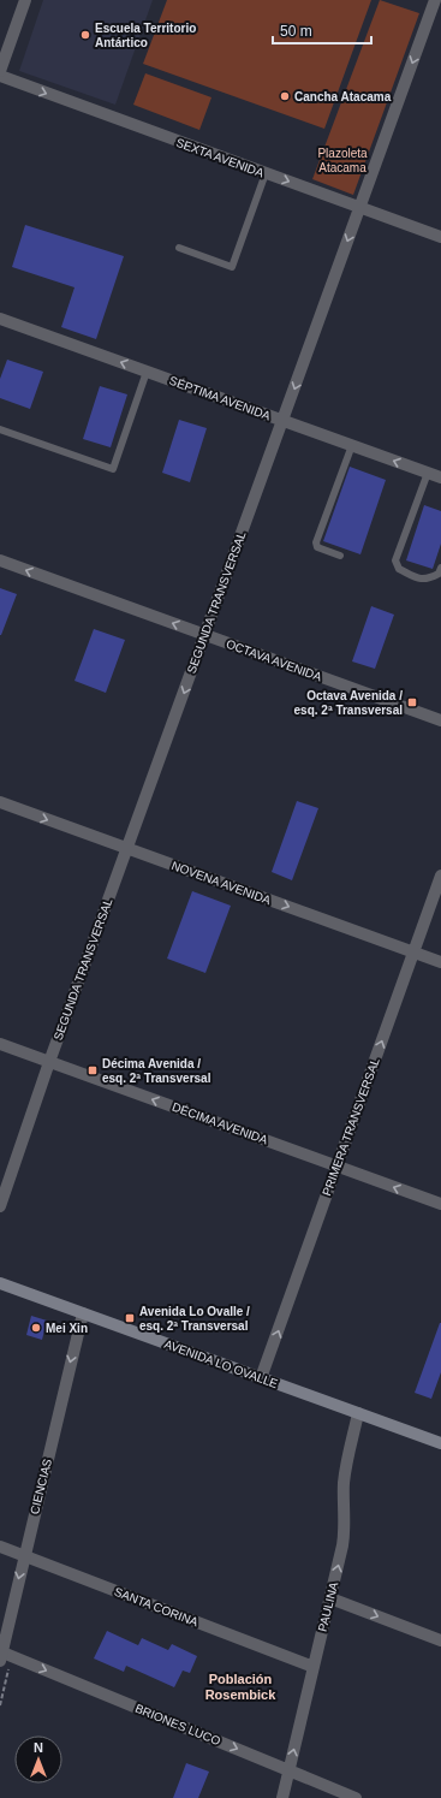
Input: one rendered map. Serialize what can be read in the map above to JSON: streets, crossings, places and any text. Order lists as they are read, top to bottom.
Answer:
{
  "streets": {
    "main road": ["AVENIDA LO OVALLE"],
    "street": [
      "SEXTA AVENIDA",
      "SÉPTIMA AVENIDA",
      "SEGUNDA TRANSVERSAL",
      "OCTAVA AVENIDA",
      "NOVENA AVENIDA",
      "DÉCIMA AVENIDA",
      "PRIMERA TRANSVERSAL",
      "CIENCIAS",
      "SANTA CORINA",
      "PAULINA",
      "BRIONES LUCO"
    ]
  },
  "crossings": [
    ["SEXTA AVENIDA", "SEGUNDA TRANSVERSAL"],
    ["SÉPTIMA AVENIDA", "SEGUNDA TRANSVERSAL"],
    ["SEGUNDA TRANSVERSAL", "OCTAVA AVENIDA"],
    ["SEGUNDA TRANSVERSAL", "NOVENA AVENIDA"],
    ["SEGUNDA TRANSVERSAL", "DÉCIMA AVENIDA"],
    ["NOVENA AVENIDA", "PRIMERA TRANSVERSAL"],
    ["DÉCIMA AVENIDA", "PRIMERA TRANSVERSAL"],
    ["PRIMERA TRANSVERSAL", "AVENIDA LO OVALLE"],
    ["AVENIDA LO OVALLE", "CIENCIAS"],
    ["AVENIDA LO OVALLE", "PAULINA"],
    ["CIENCIAS", "SANTA CORINA"],
    ["CIENCIAS", "BRIONES LUCO"],
    ["SANTA CORINA", "PAULINA"],
    ["PAULINA", "BRIONES LUCO"]
  ],
  "one_way": [
    "SEXTA AVENIDA",
    "SÉPTIMA AVENIDA",
    "SEGUNDA TRANSVERSAL",
    "OCTAVA AVENIDA",
    "NOVENA AVENIDA",
    "DÉCIMA AVENIDA",
    "PRIMERA TRANSVERSAL",
    "CIENCIAS",
    "PAULINA",
    "BRIONES LUCO"
  ],
  "districts": ["Población Rosembick"],
  "parks": ["Plazoleta Atacama"],
  "places": {
    "other": ["Escuela Territorio Antártico", "Cancha Atacama", "Mei Xin"],
    "transit": ["Octava Avenida / esq. 2ª Transversal", "Décima Avenida / esq. 2ª Transversal", "Avenida Lo Ovalle / esq. 2ª Transversal"]
  },
  "scale_bar": "50 m",
  "north": "top"
}
